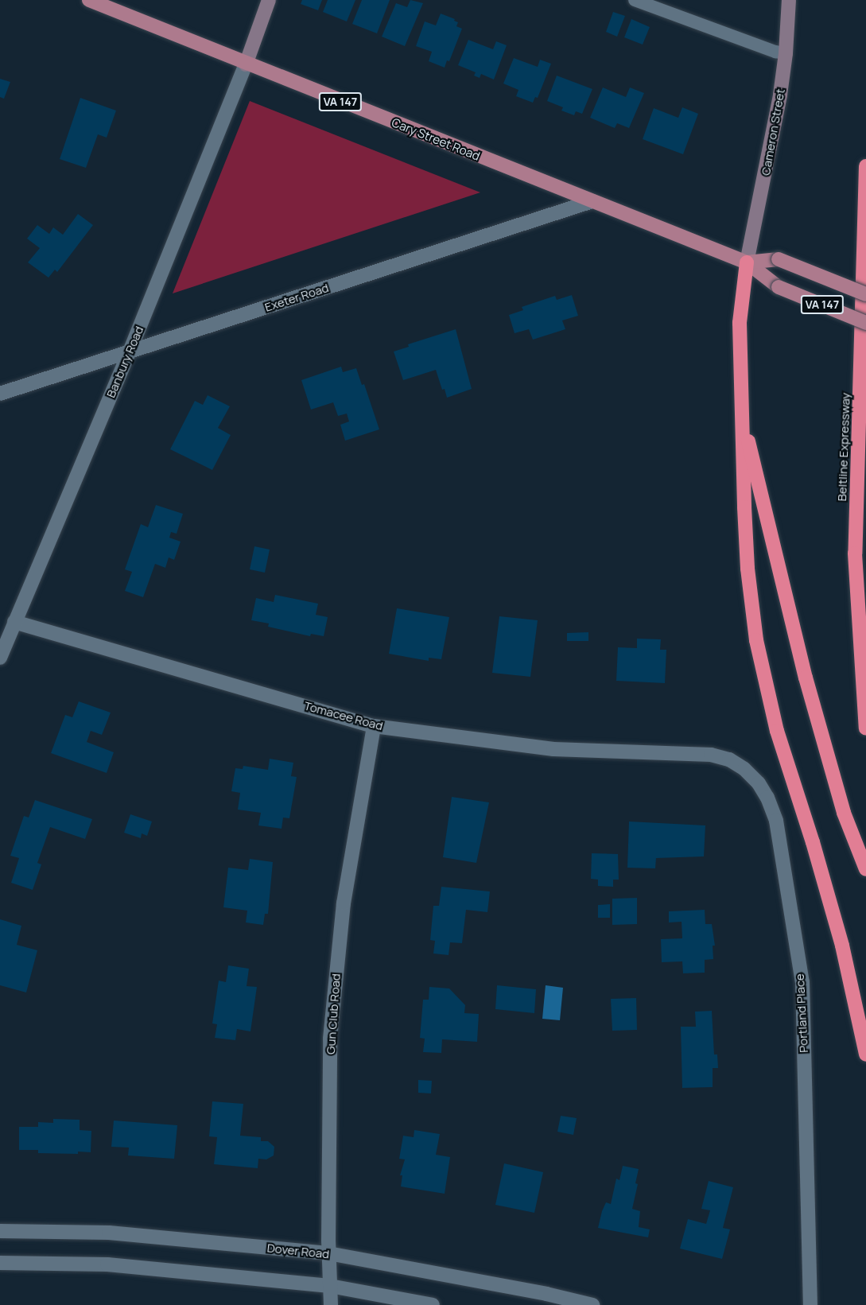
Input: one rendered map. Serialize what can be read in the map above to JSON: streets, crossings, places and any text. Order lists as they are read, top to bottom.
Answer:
{
  "streets": {
    "highway": ["Beltline Expressway"],
    "main road": ["VA 147", "Cameron Street", "Cary Street Road"],
    "street": [
      "Exeter Road",
      "Banbury Road",
      "Tomacee Road",
      "Portland Place",
      "Gun Club Road",
      "Dover Road"
    ]
  },
  "crossings": [
    ["VA 147", "Cameron Street"],
    ["VA 147", "Cary Street Road"],
    ["Cameron Street", "Cary Street Road"],
    ["Cary Street Road", "Exeter Road"],
    ["Cary Street Road", "Banbury Road"],
    ["Exeter Road", "Banbury Road"],
    ["Banbury Road", "Tomacee Road"],
    ["Tomacee Road", "Portland Place"],
    ["Tomacee Road", "Gun Club Road"],
    ["Gun Club Road", "Dover Road"]
  ]
}
